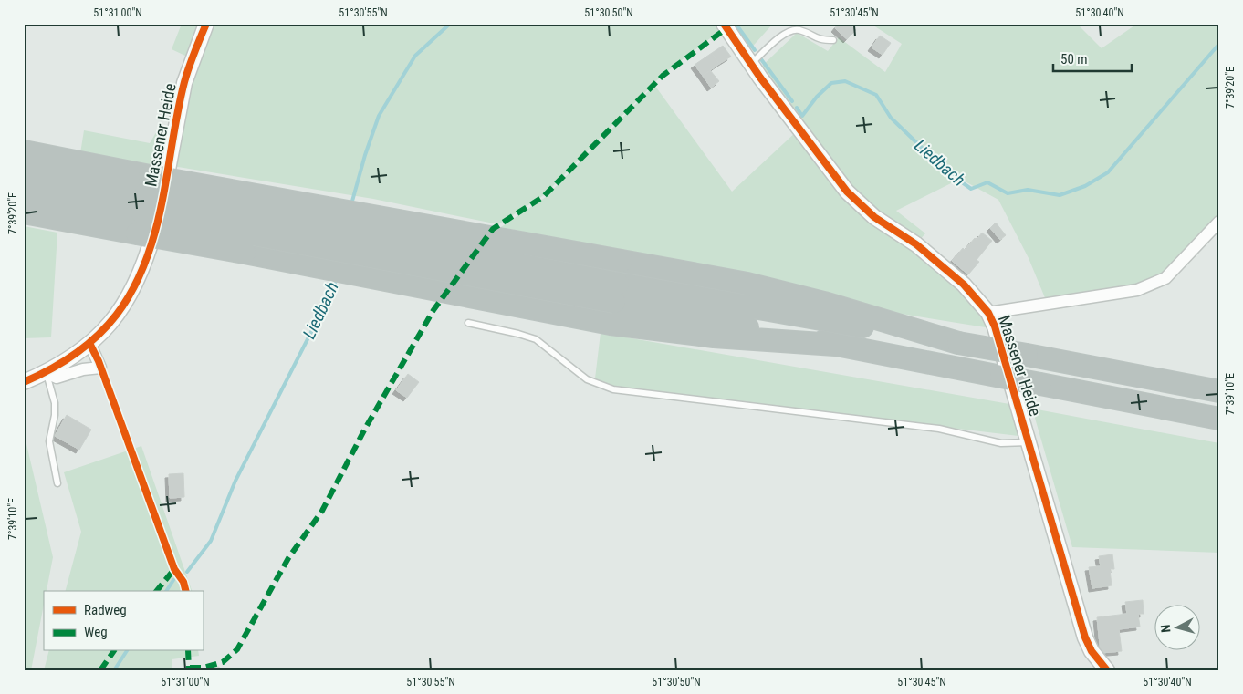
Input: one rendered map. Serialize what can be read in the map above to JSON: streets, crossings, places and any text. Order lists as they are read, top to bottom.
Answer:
{
  "streets": {
    "street": ["Massener Heide"]
  },
  "water": ["Liedbach"],
  "legend": ["Radweg", "Weg"],
  "scale_bar": "50 m",
  "north": "left",
  "coordinates": [
    "51°31'00\"N",
    "51°30'55\"N",
    "51°30'50\"N",
    "51°30'45\"N",
    "51°30'40\"N",
    "7°39'20\"E",
    "7°39'10\"E"
  ]
}
